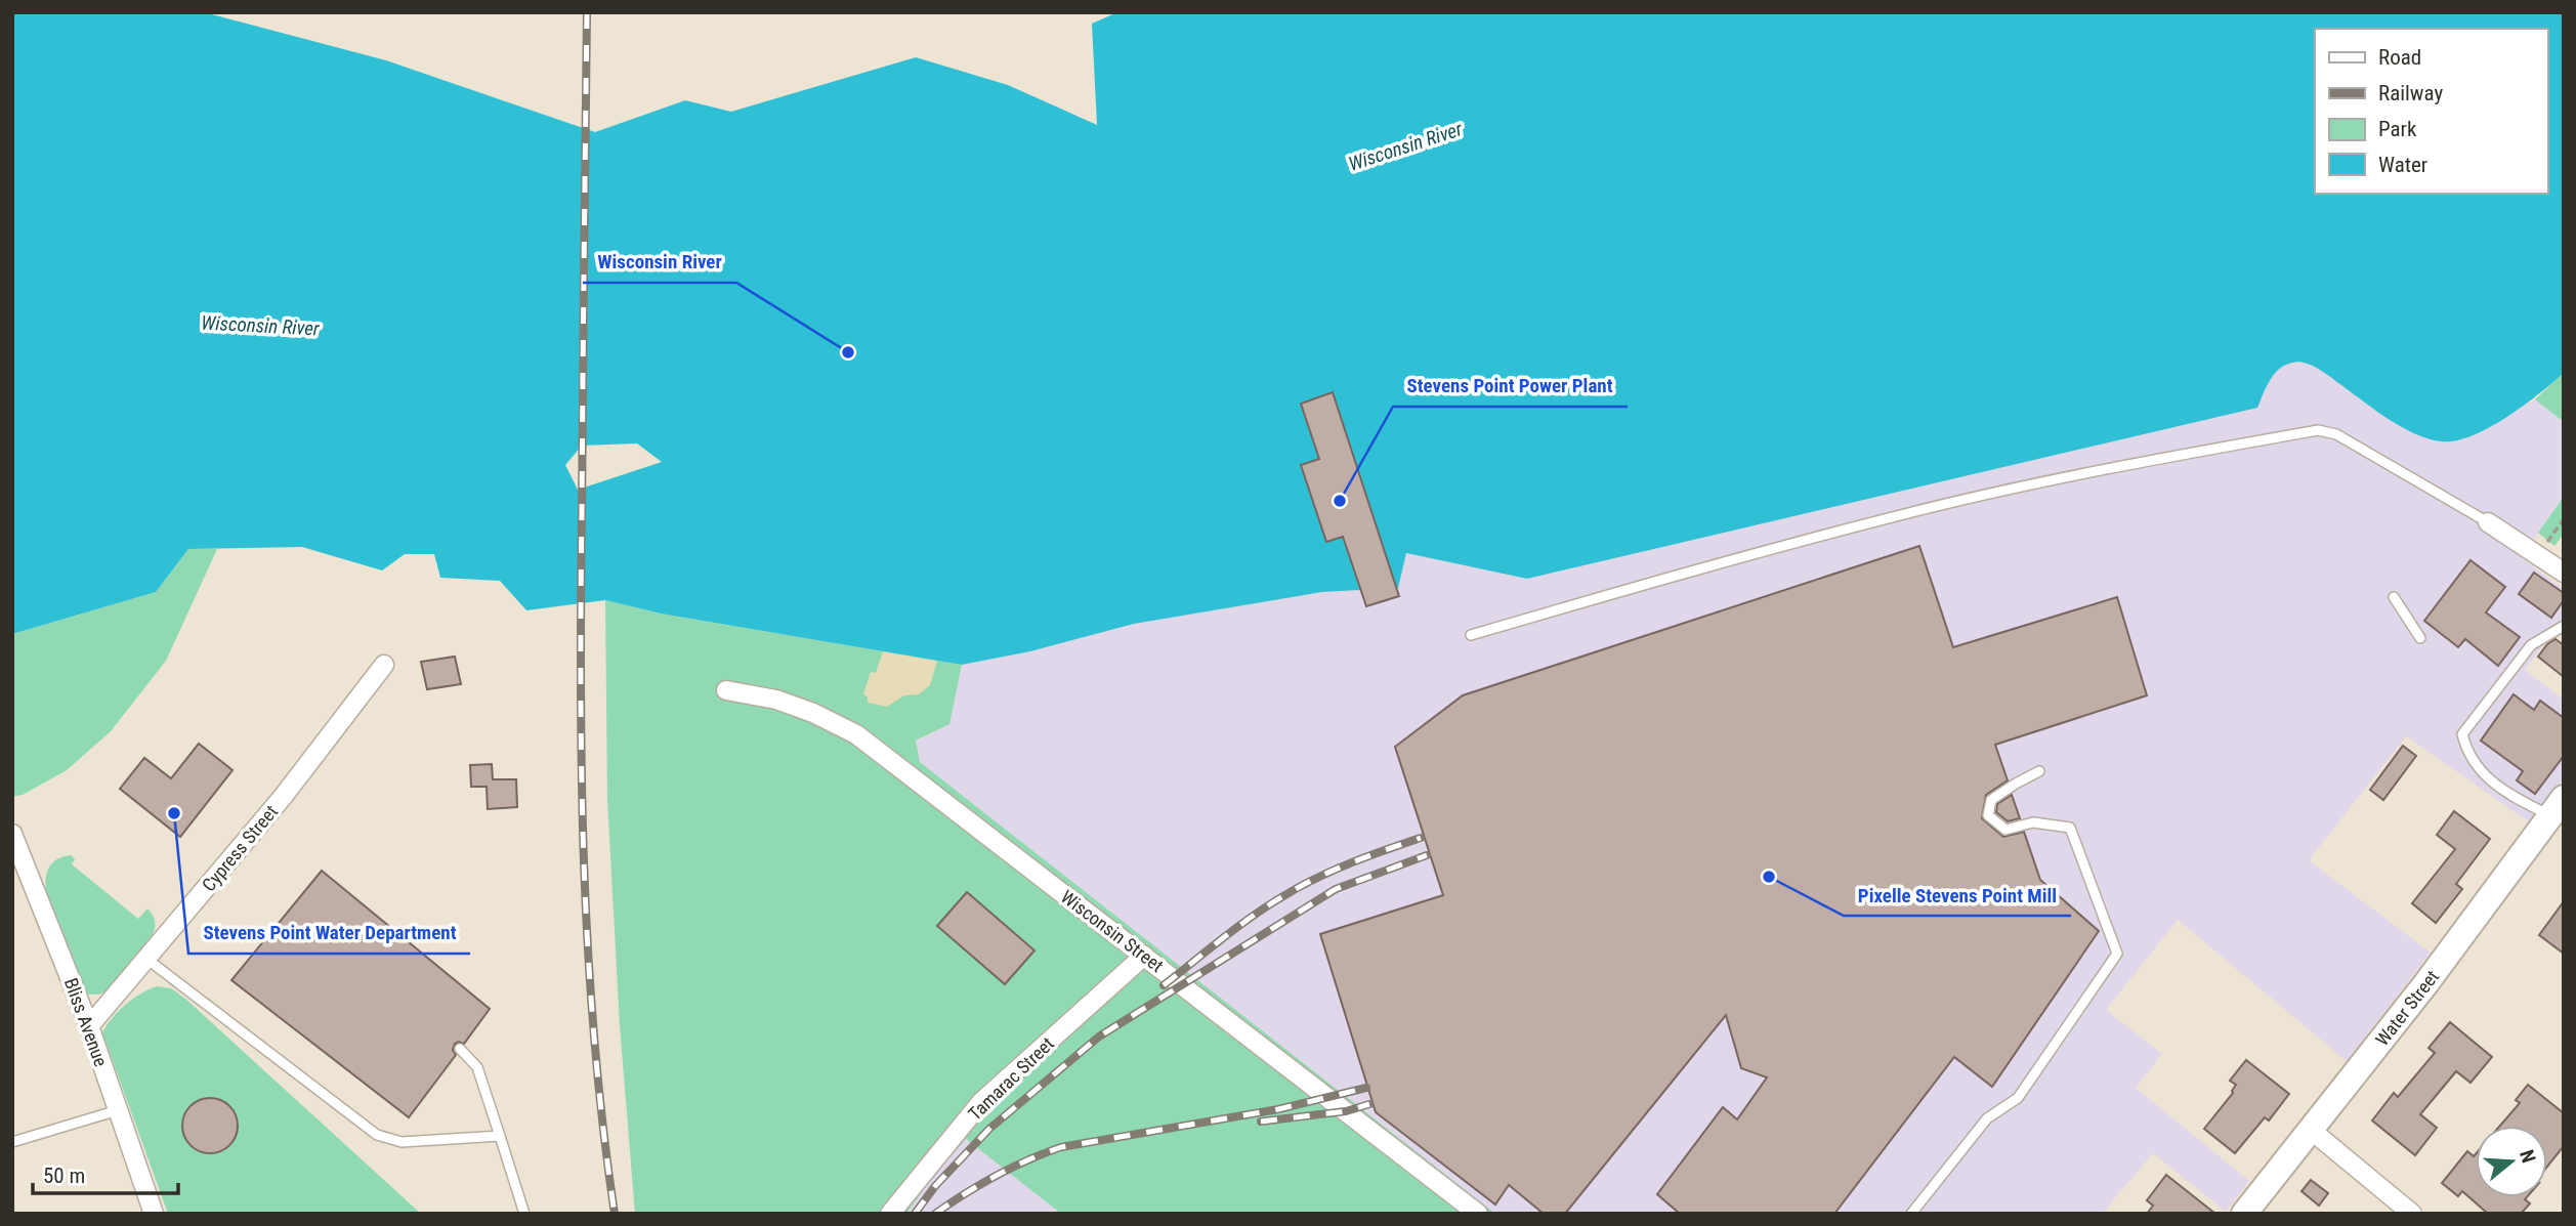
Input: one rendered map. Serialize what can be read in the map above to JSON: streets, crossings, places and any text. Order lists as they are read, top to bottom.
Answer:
{
  "streets": {
    "street": [
      "Cypress Street",
      "Wisconsin Street",
      "Water Street",
      "Bliss Avenue",
      "Tamarac Street"
    ]
  },
  "crossings": [
    ["Cypress Street", "Bliss Avenue"],
    ["Wisconsin Street", "Tamarac Street"]
  ],
  "water": ["Wisconsin River"],
  "places": [
    "Wisconsin River",
    "Stevens Point Power Plant",
    "Stevens Point Water Department",
    "Pixelle Stevens Point Mill"
  ],
  "legend": [
    "Road",
    "Railway",
    "Park",
    "Water"
  ],
  "scale_bar": "50 m",
  "north": "right"
}
